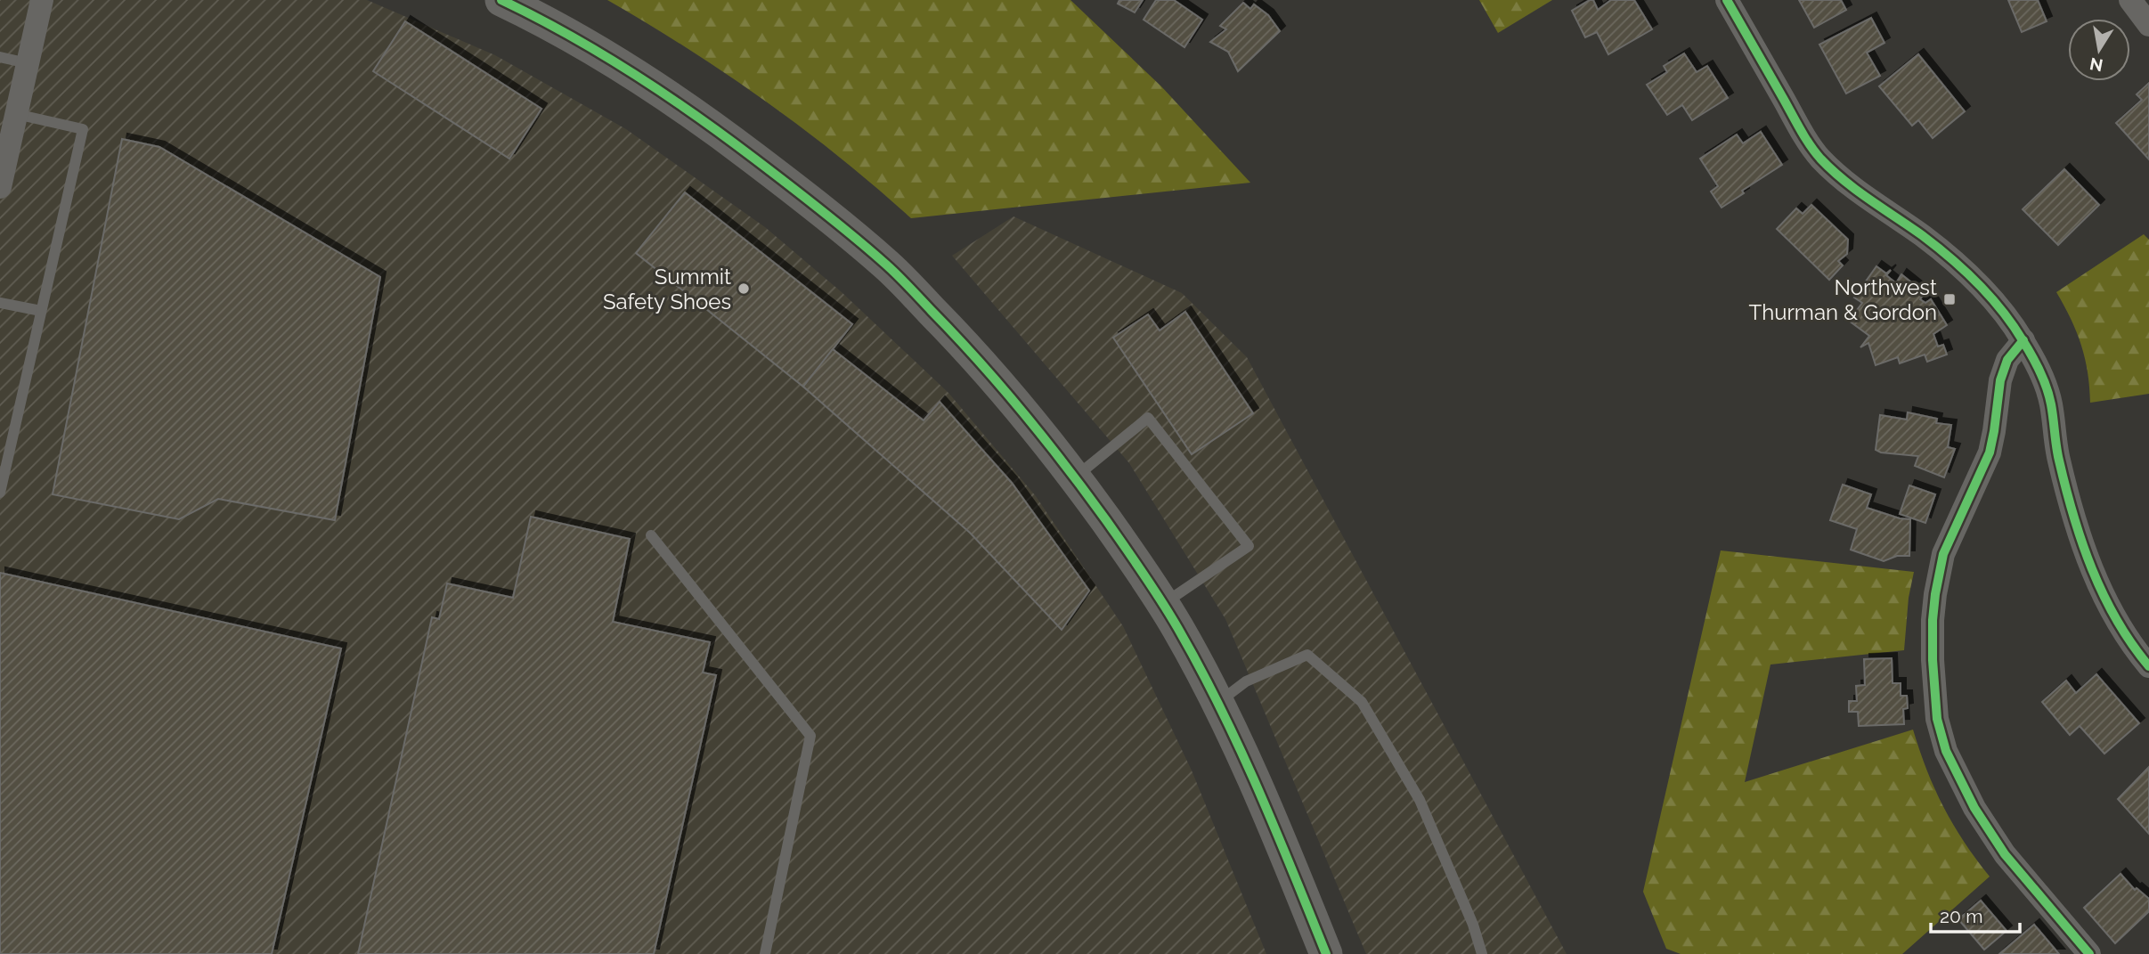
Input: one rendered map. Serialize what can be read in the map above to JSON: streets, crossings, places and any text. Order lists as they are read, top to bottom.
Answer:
{
  "places": {
    "other": ["Summit Safety Shoes"],
    "transit": ["Northwest Thurman & Gordon"]
  },
  "scale_bar": "20 m",
  "north": "bottom"
}
